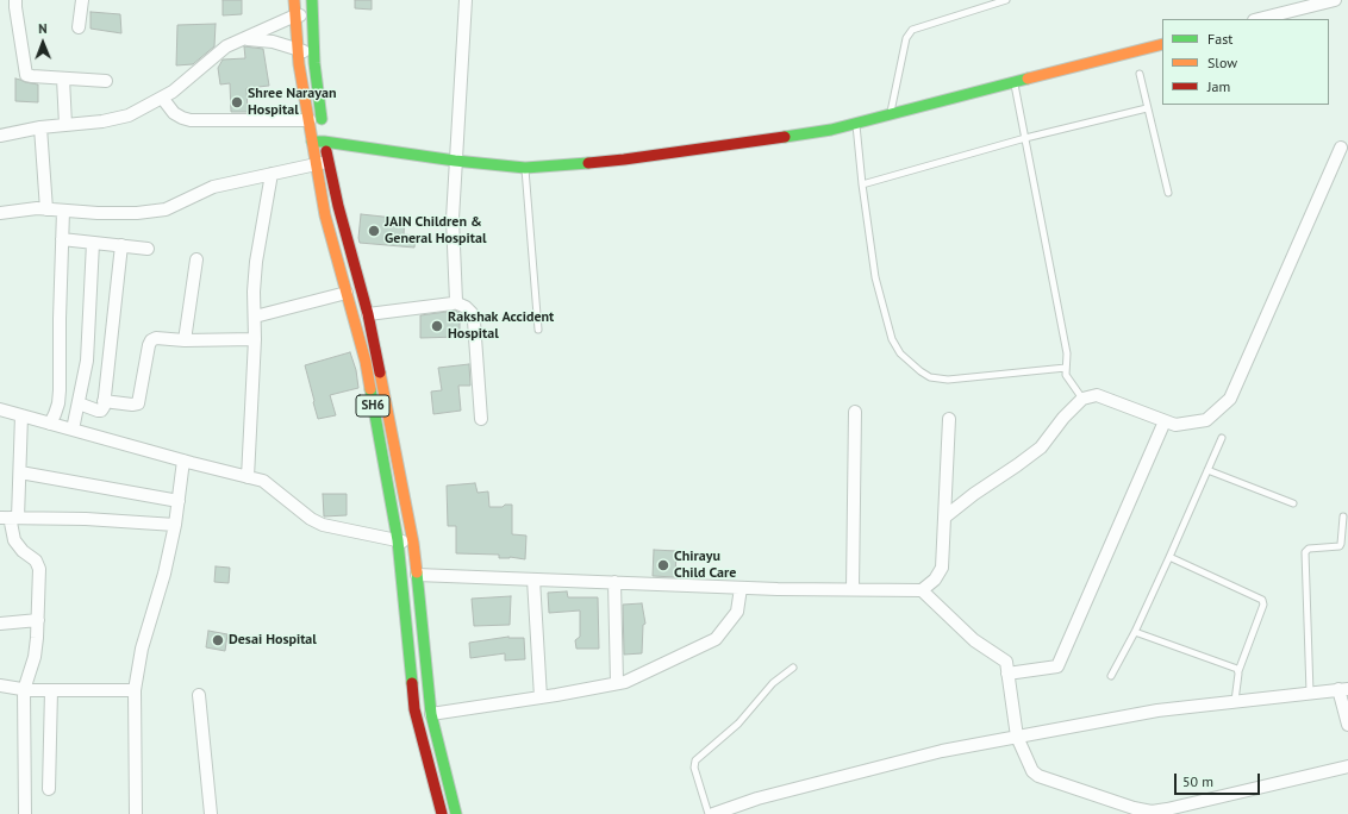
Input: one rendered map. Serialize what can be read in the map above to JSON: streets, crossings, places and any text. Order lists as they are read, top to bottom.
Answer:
{
  "streets": {
    "main road": ["SH6"]
  },
  "places": [
    "Shree Narayan Hospital",
    "JAIN Children & General Hospital",
    "Rakshak Accident Hospital",
    "Chirayu Child Care",
    "Desai Hospital"
  ],
  "legend": ["Fast", "Slow", "Jam"],
  "scale_bar": "50 m",
  "north": "top"
}
